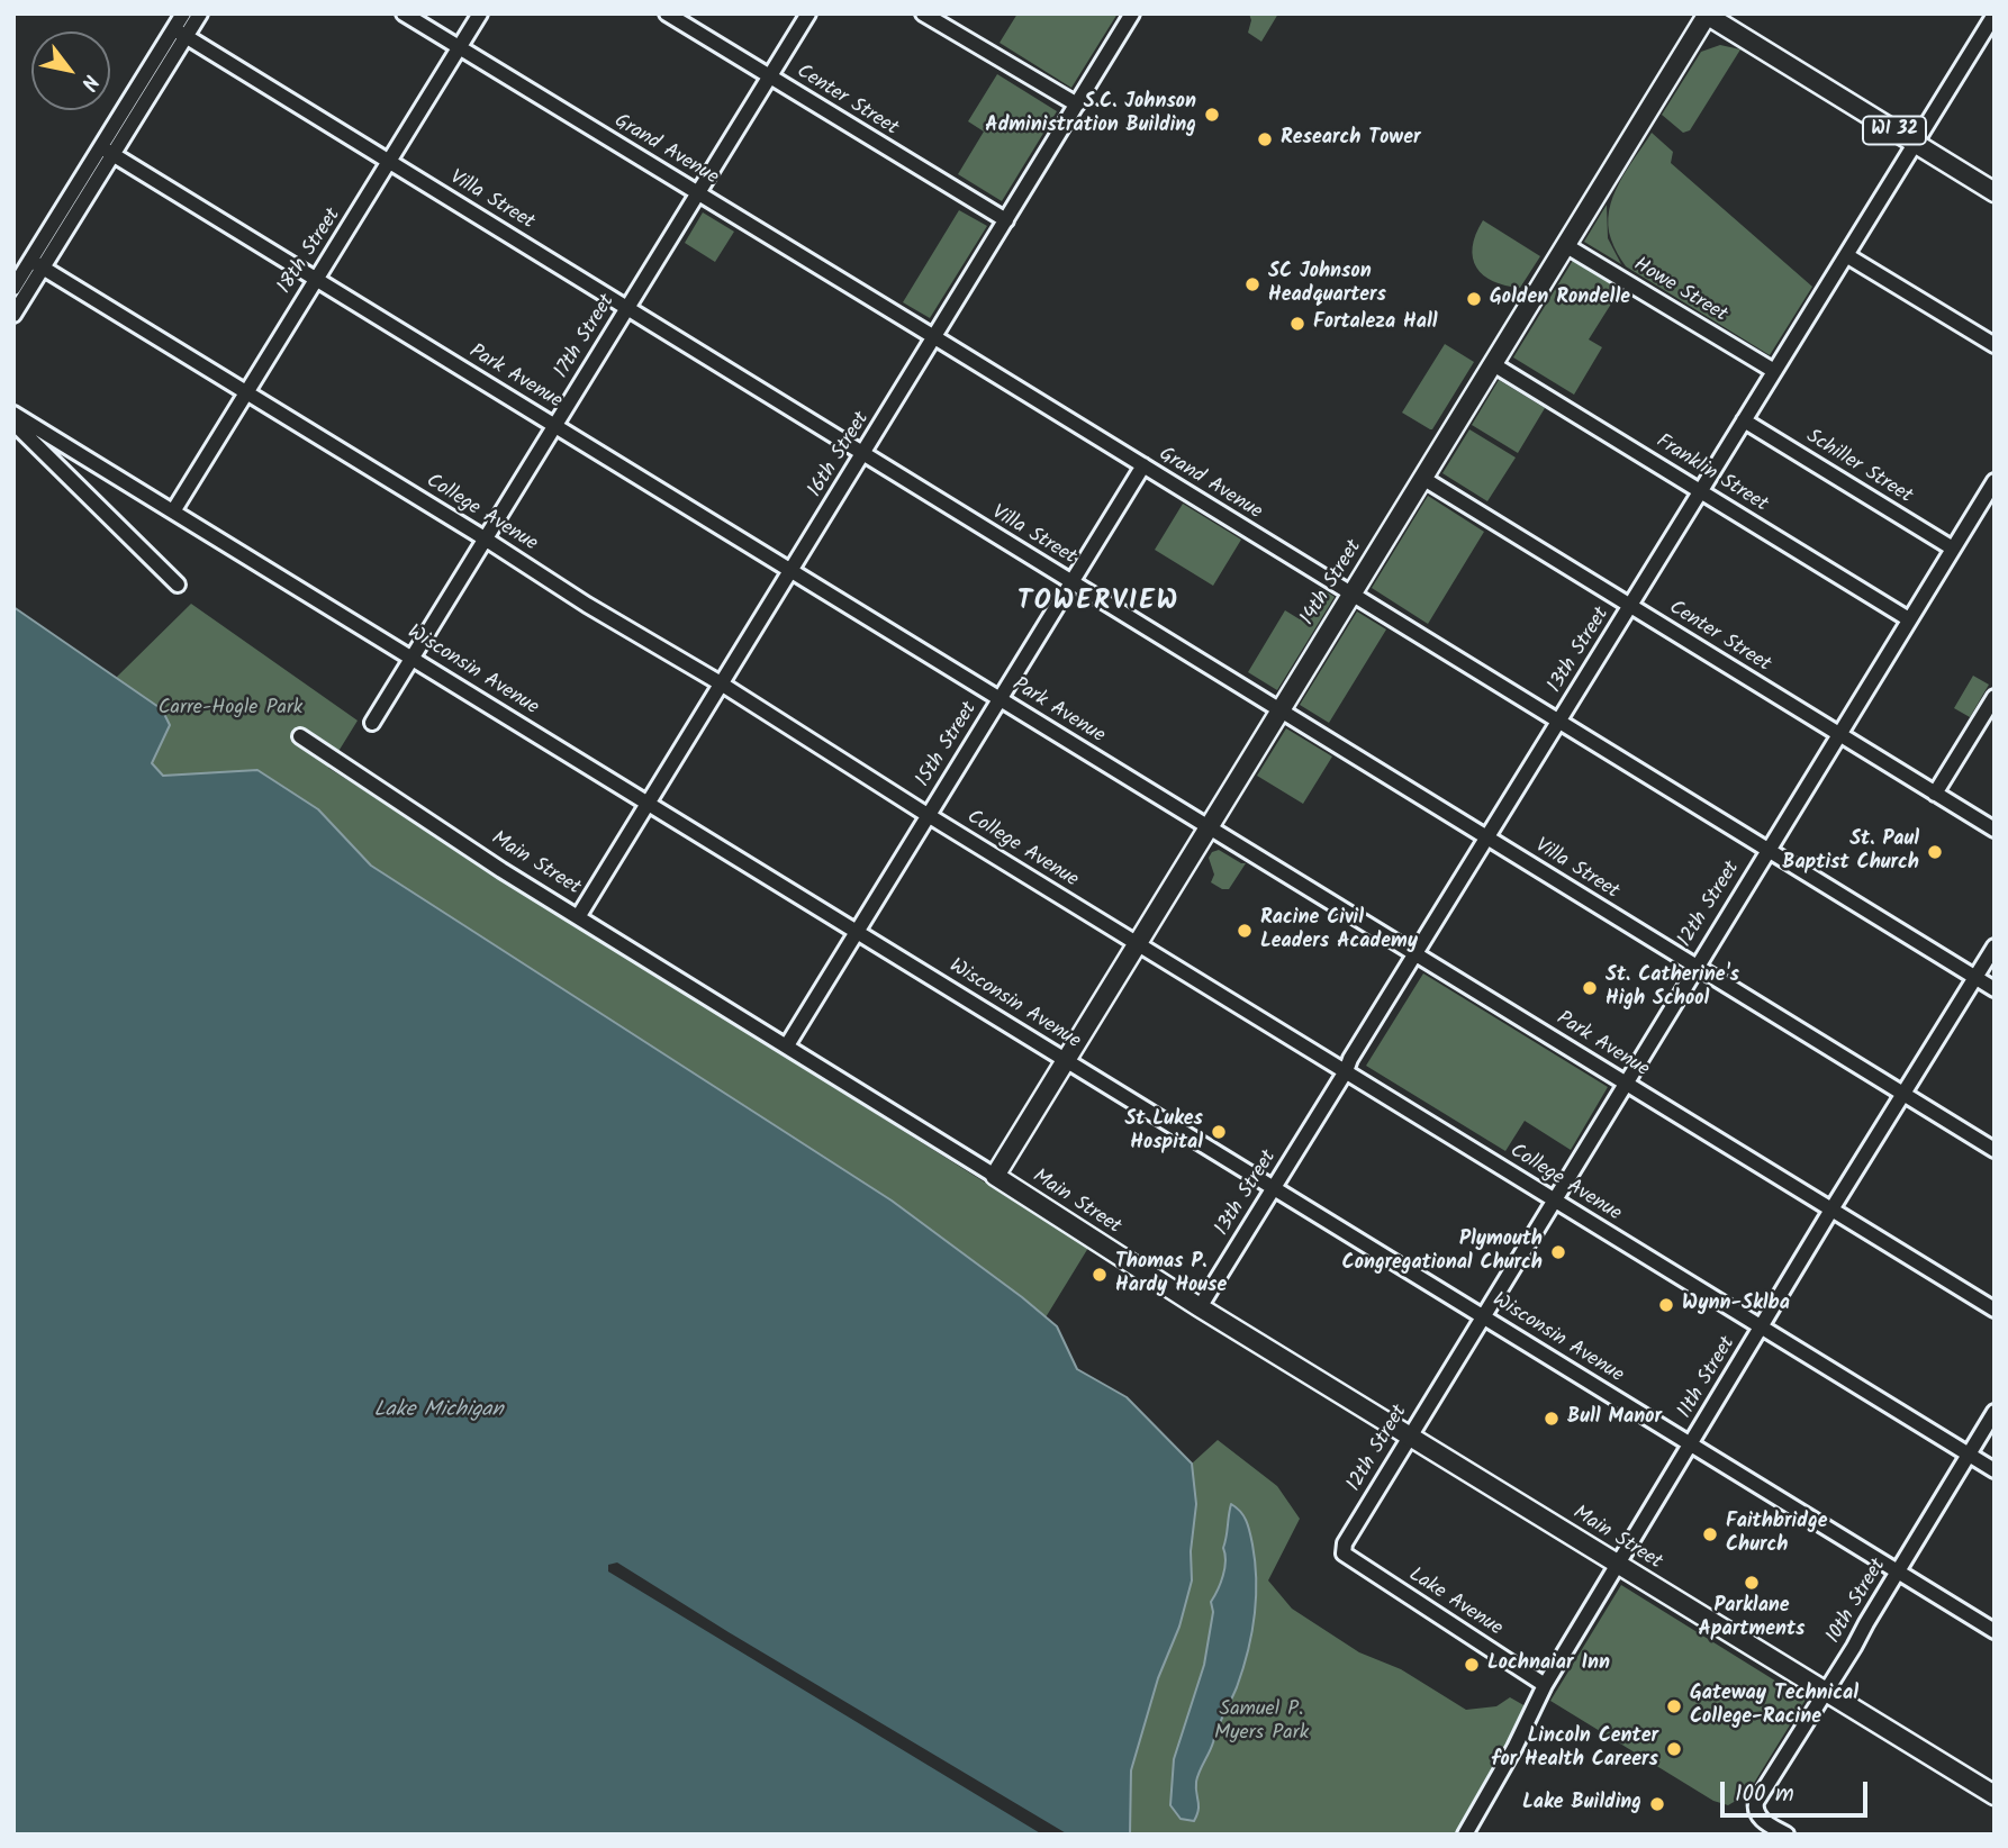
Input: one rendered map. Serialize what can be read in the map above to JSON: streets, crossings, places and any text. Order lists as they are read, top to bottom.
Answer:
{
  "streets": {
    "main road": ["WI 32", "14th Street", "Main Street"],
    "street": [
      "Center Street",
      "Grand Avenue",
      "Villa Street",
      "18th Street",
      "Howe Street",
      "17th Street",
      "Park Avenue",
      "16th Street",
      "Schiller Street",
      "Franklin Street",
      "College Avenue",
      "13th Street",
      "Wisconsin Avenue",
      "15th Street",
      "12th Street",
      "11th Street",
      "10th Street",
      "Lake Avenue"
    ]
  },
  "crossings": [
    ["Center Street", "17th Street"],
    ["Center Street", "16th Street"],
    ["Center Street", "14th Street"],
    ["Center Street", "13th Street"],
    ["Center Street", "12th Street"],
    ["WI 32", "14th Street"],
    ["WI 32", "13th Street"],
    ["Grand Avenue", "18th Street"],
    ["Grand Avenue", "17th Street"],
    ["Grand Avenue", "16th Street"],
    ["Grand Avenue", "14th Street"],
    ["Grand Avenue", "13th Street"],
    ["Grand Avenue", "15th Street"],
    ["Grand Avenue", "12th Street"],
    ["Grand Avenue", "11th Street"],
    ["Villa Street", "18th Street"],
    ["Villa Street", "17th Street"],
    ["Villa Street", "16th Street"],
    ["Villa Street", "14th Street"],
    ["Villa Street", "13th Street"],
    ["Villa Street", "15th Street"],
    ["Villa Street", "12th Street"],
    ["Villa Street", "11th Street"],
    ["18th Street", "Park Avenue"],
    ["18th Street", "College Avenue"],
    ["18th Street", "Wisconsin Avenue"],
    ["Howe Street", "14th Street"],
    ["Howe Street", "13th Street"],
    ["17th Street", "Park Avenue"],
    ["17th Street", "College Avenue"],
    ["17th Street", "Wisconsin Avenue"],
    ["Park Avenue", "16th Street"],
    ["Park Avenue", "14th Street"],
    ["Park Avenue", "13th Street"],
    ["Park Avenue", "15th Street"],
    ["Park Avenue", "12th Street"],
    ["Park Avenue", "11th Street"],
    ["16th Street", "College Avenue"],
    ["16th Street", "Wisconsin Avenue"],
    ["16th Street", "Main Street"],
    ["Schiller Street", "13th Street"],
    ["Schiller Street", "12th Street"],
    ["Franklin Street", "14th Street"],
    ["Franklin Street", "13th Street"],
    ["Franklin Street", "12th Street"],
    ["College Avenue", "14th Street"],
    ["College Avenue", "13th Street"],
    ["College Avenue", "15th Street"],
    ["College Avenue", "12th Street"],
    ["College Avenue", "11th Street"],
    ["College Avenue", "10th Street"],
    ["14th Street", "Wisconsin Avenue"],
    ["14th Street", "Main Street"],
    ["13th Street", "Wisconsin Avenue"],
    ["13th Street", "Main Street"],
    ["Wisconsin Avenue", "15th Street"],
    ["Wisconsin Avenue", "12th Street"],
    ["Wisconsin Avenue", "11th Street"],
    ["Wisconsin Avenue", "10th Street"],
    ["15th Street", "Main Street"],
    ["Main Street", "12th Street"],
    ["Main Street", "11th Street"],
    ["Main Street", "10th Street"],
    ["12th Street", "Lake Avenue"],
    ["11th Street", "Lake Avenue"]
  ],
  "districts": ["TOWERVIEW"],
  "water": ["Lake Michigan"],
  "parks": ["Carre-Hogle Park", "Samuel P. Myers Park"],
  "places": [
    "S.C. Johnson Administration Building",
    "Research Tower",
    "SC Johnson Headquarters",
    "Golden Rondelle",
    "Fortaleza Hall",
    "St. Paul Baptist Church",
    "Racine Civil Leaders Academy",
    "St. Catherine's High School",
    "St Lukes Hospital",
    "Plymouth Congregational Church",
    "Thomas P. Hardy House",
    "Wynn-Sklba",
    "Bull Manor",
    "Faithbridge Church",
    "Parklane Apartments",
    "Lochnaiar Inn",
    "Gateway Technical College-Racine",
    "Lincoln Center for Health Careers",
    "Lake Building"
  ],
  "scale_bar": "100 m",
  "north": "bottom right"
}
